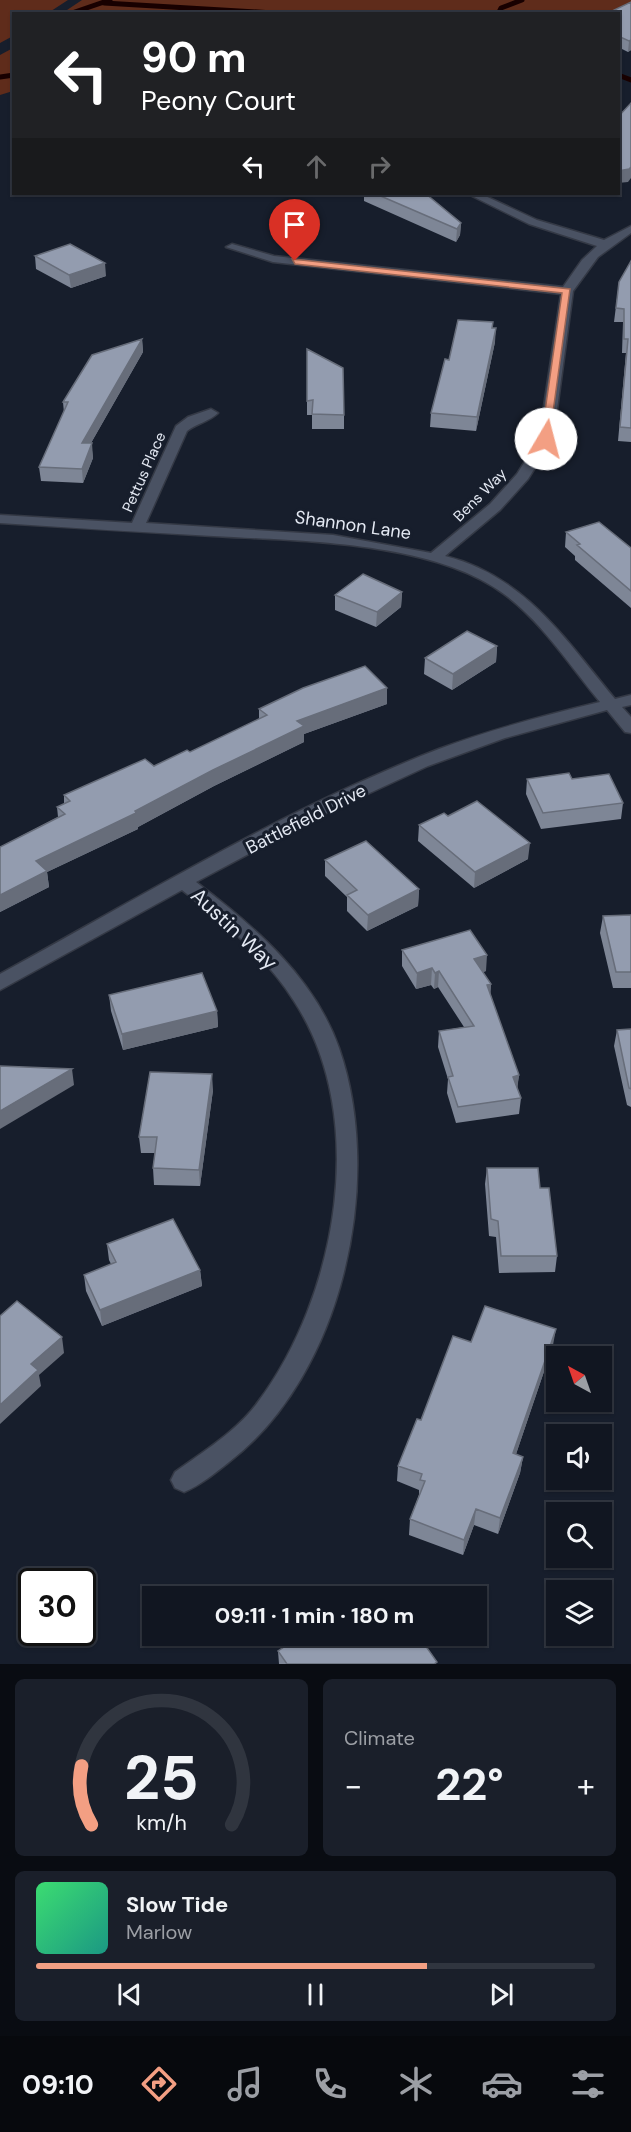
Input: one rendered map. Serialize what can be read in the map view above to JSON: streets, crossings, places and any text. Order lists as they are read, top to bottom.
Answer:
{
  "streets": {
    "street": [
      "Pettus Place",
      "Bens Way",
      "Shannon Lane",
      "Battlefield Drive",
      "Austin Way"
    ]
  },
  "crossings": [
    ["Pettus Place", "Shannon Lane"],
    ["Bens Way", "Shannon Lane"],
    ["Shannon Lane", "Battlefield Drive"],
    ["Battlefield Drive", "Austin Way"]
  ],
  "north": "top left",
  "page": {
    "turn": ["90 m", "Peony Court"],
    "limit": "30",
    "trip": "09:11 · 1 min · 180 m",
    "tile": "Climate",
    "heat": ["−", "22°", "+"],
    "song": ["Slow Tide", "Marlow"],
    "tabs": "09:10",
    "gauge": ["25", "km/h"]
  }
}
